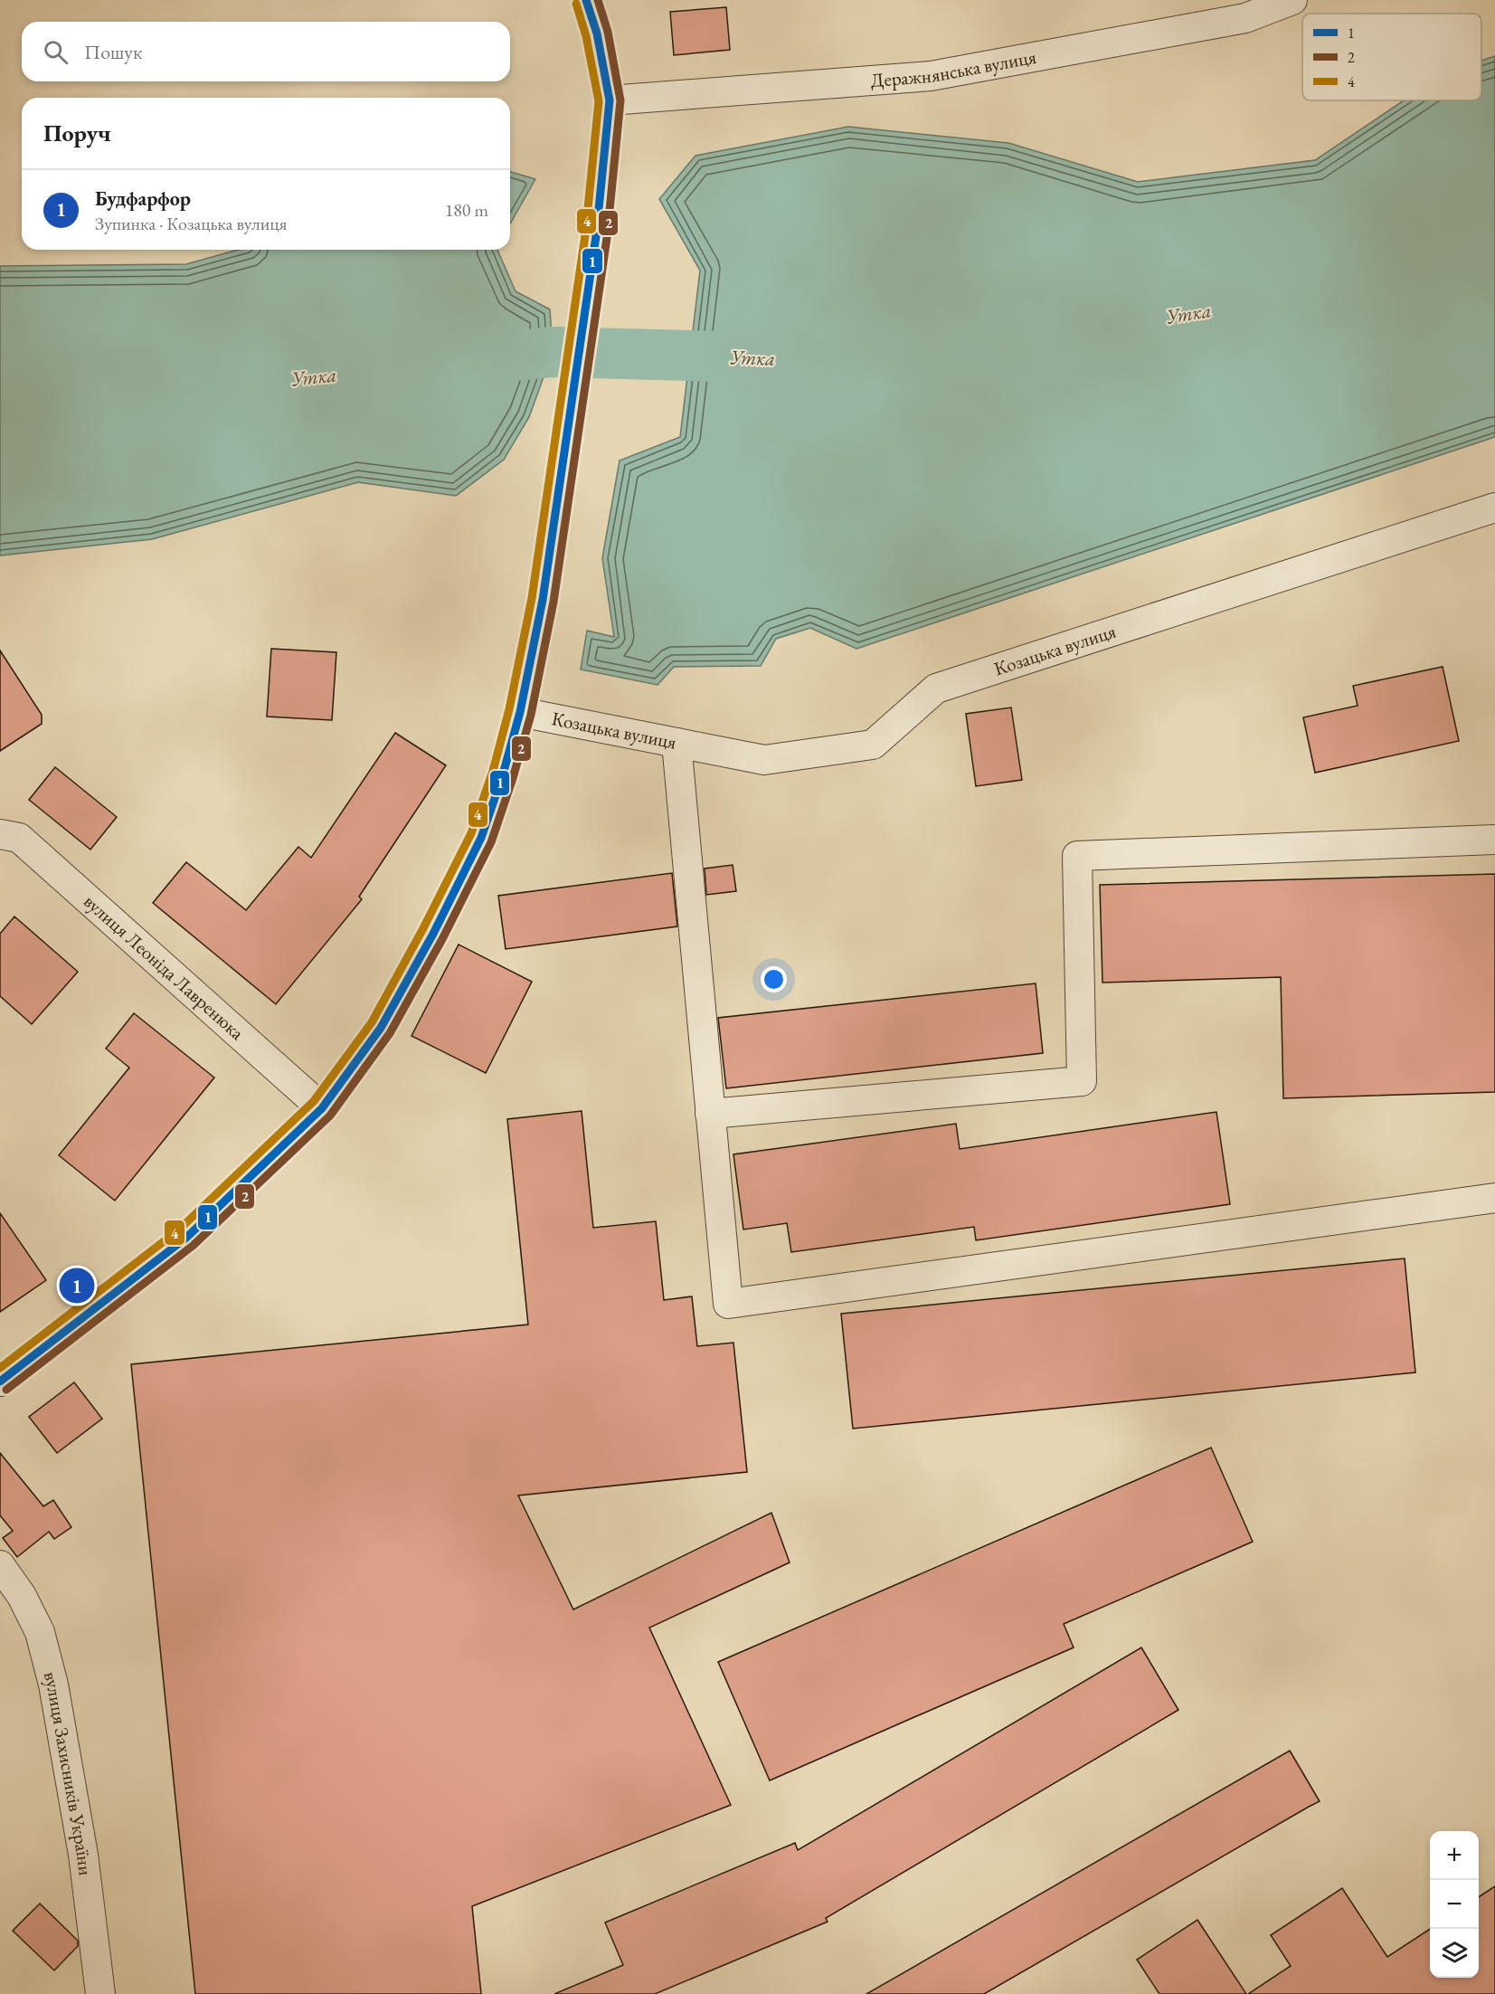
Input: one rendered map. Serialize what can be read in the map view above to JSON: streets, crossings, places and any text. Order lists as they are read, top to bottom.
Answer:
{
  "streets": {
    "street": [
      "Деражнянська вулиця",
      "Козацька вулиця",
      "вулиця Леоніда Лавренюка",
      "вулиця Захисників України"
    ]
  },
  "water": ["Утка"],
  "lines": ["transit line 1", "transit line 2", "transit line 4"],
  "legend": ["1", "2", "4"],
  "page": {
    "search": "Пошук",
    "heading": "Поруч",
    "list": [
      {
        "mark": "1",
        "name": "Будфарфор",
        "note": "Зупинка · Козацька вулиця",
        "value": "180 m"
      }
    ],
    "pins": "1",
    "map_buttons": ["+", "−"]
  }
}
